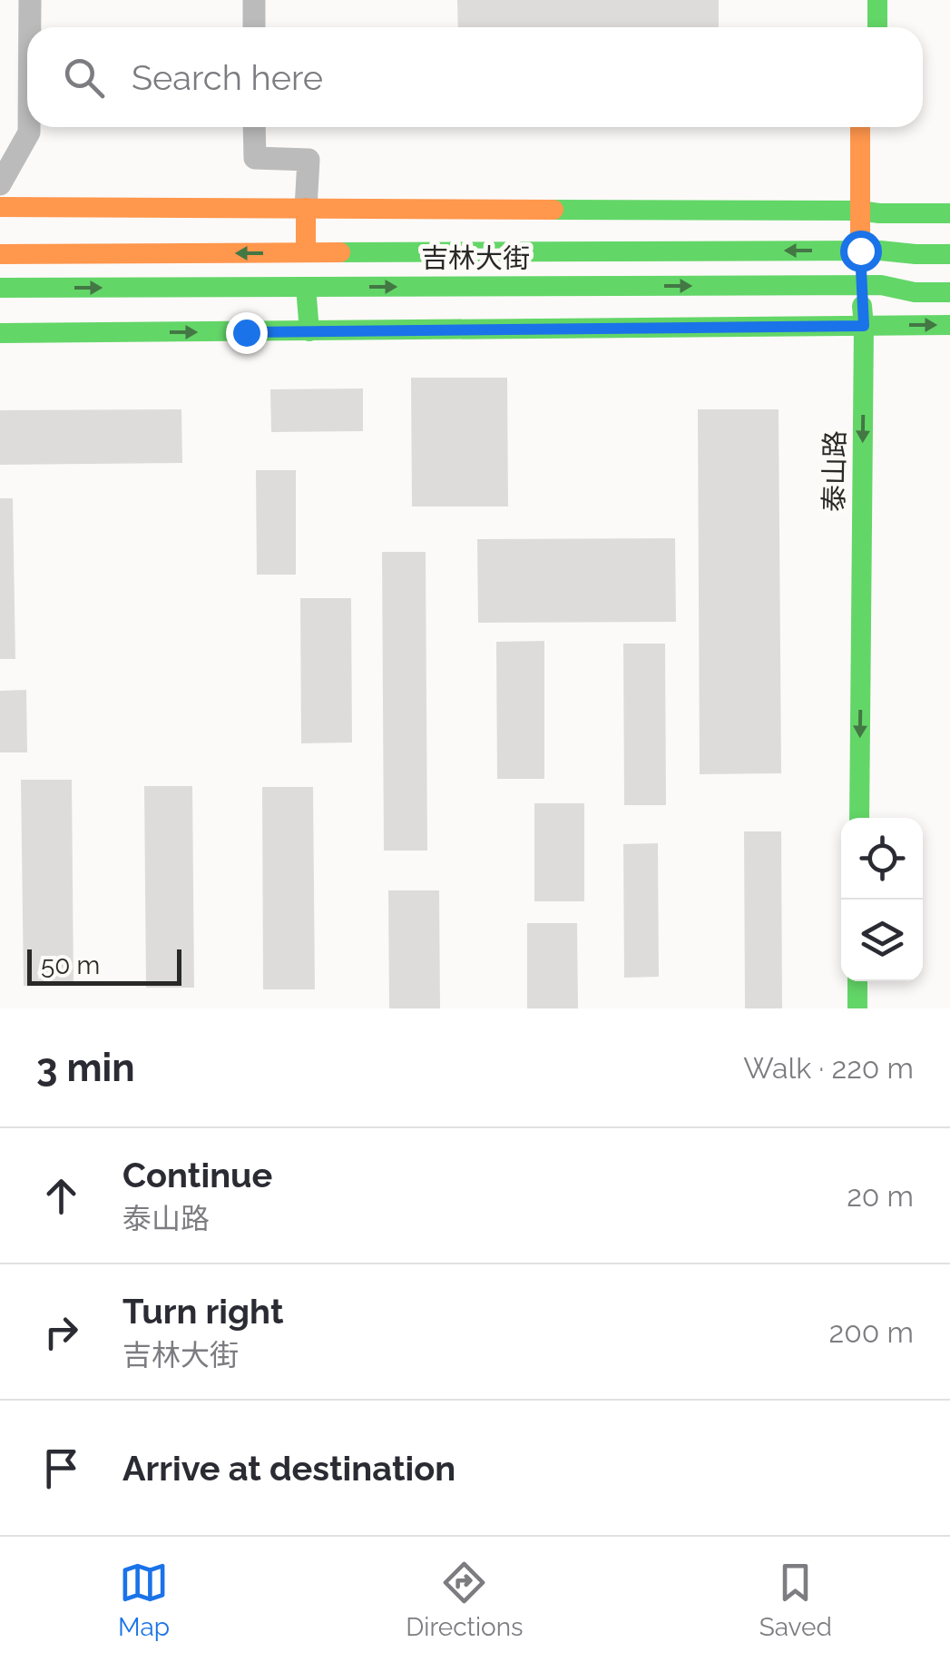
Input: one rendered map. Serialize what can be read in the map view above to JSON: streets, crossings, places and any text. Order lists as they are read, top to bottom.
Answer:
{
  "streets": {
    "main road": ["吉林大街", "泰山路"]
  },
  "crossings": [
    ["吉林大街", "泰山路"]
  ],
  "scale_bar": "50 m",
  "page": {
    "search": "Search here",
    "scale": "50 m",
    "heading": ["3 min", "Walk · 220 m"],
    "list": [
      ["Continue", "泰山路", "20 m"],
      ["Turn right", "吉林大街", "200 m"],
      "Arrive at destination"
    ],
    "nav": ["Map", "Directions", "Saved"]
  }
}
